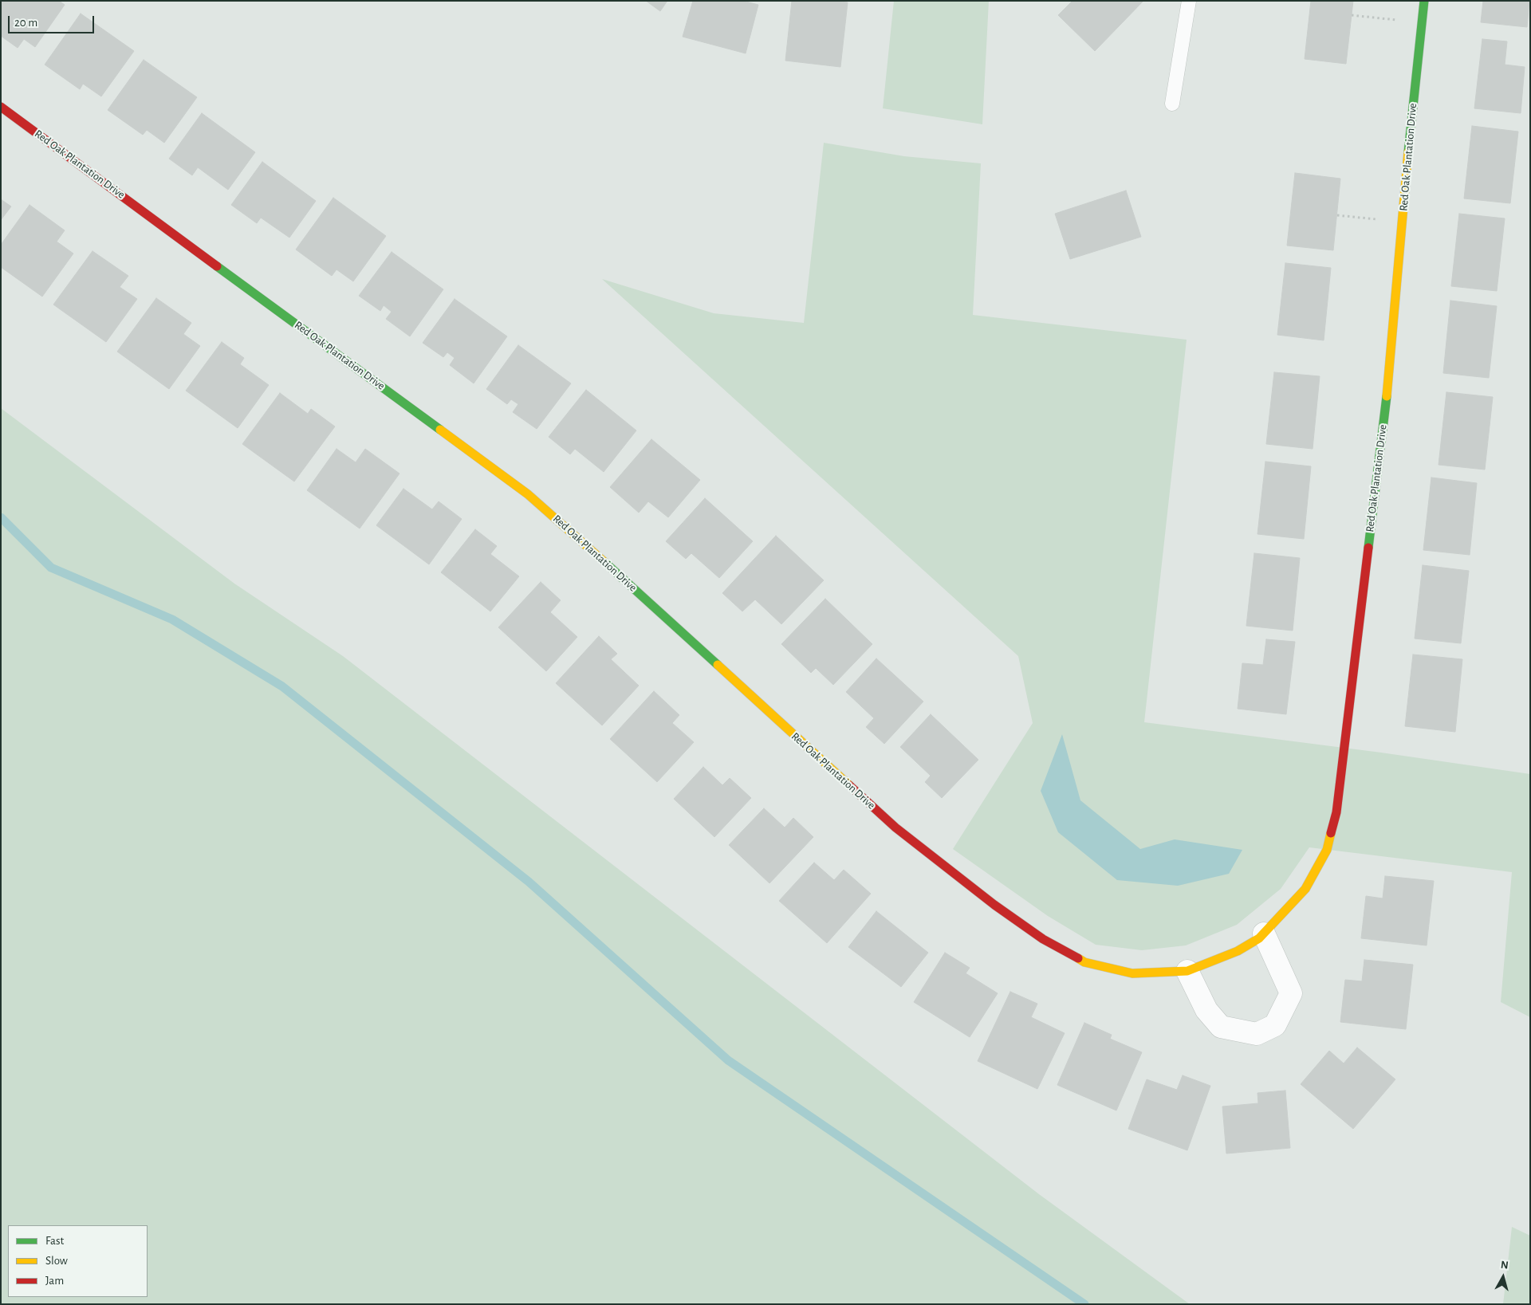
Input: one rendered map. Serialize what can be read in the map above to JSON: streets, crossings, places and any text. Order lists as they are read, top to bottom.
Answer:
{
  "streets": {
    "street": ["Red Oak Plantation Drive"]
  },
  "legend": ["Fast", "Slow", "Jam"],
  "scale_bar": "20 m",
  "north": "top"
}
